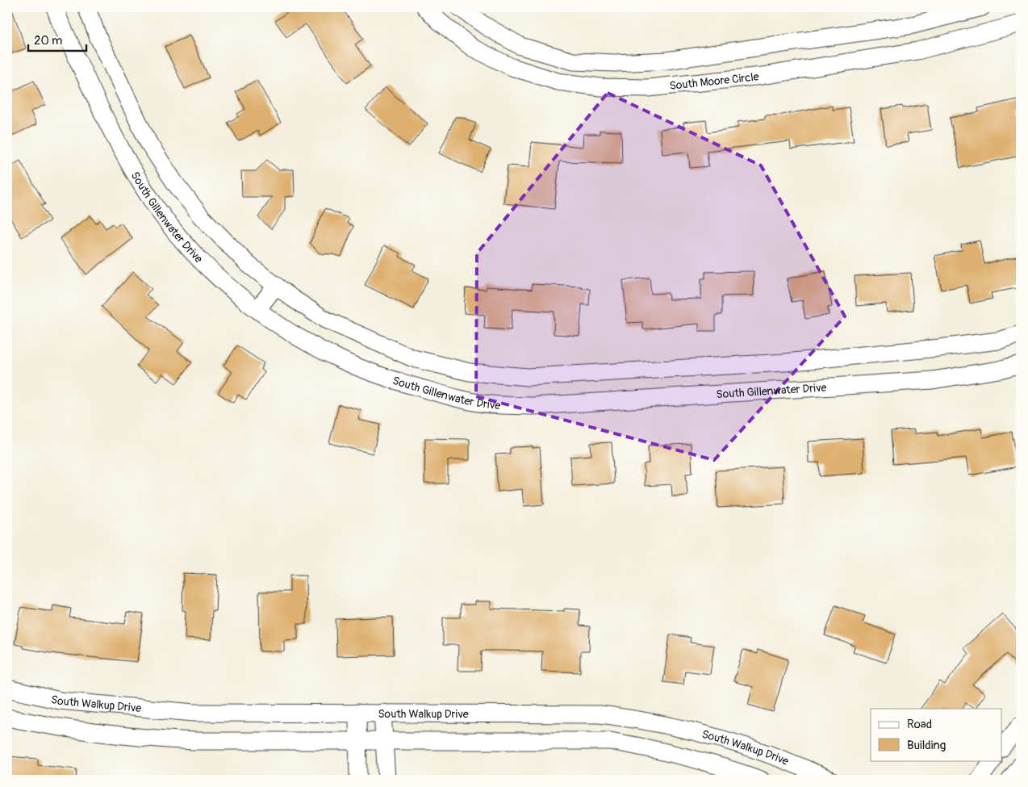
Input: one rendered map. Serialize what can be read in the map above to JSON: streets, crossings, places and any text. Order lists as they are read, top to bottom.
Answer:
{
  "streets": {
    "street": ["South Moore Circle", "South Gillenwater Drive", "South Walkup Drive"]
  },
  "legend": ["Road", "Building"],
  "scale_bar": "20 m"
}
